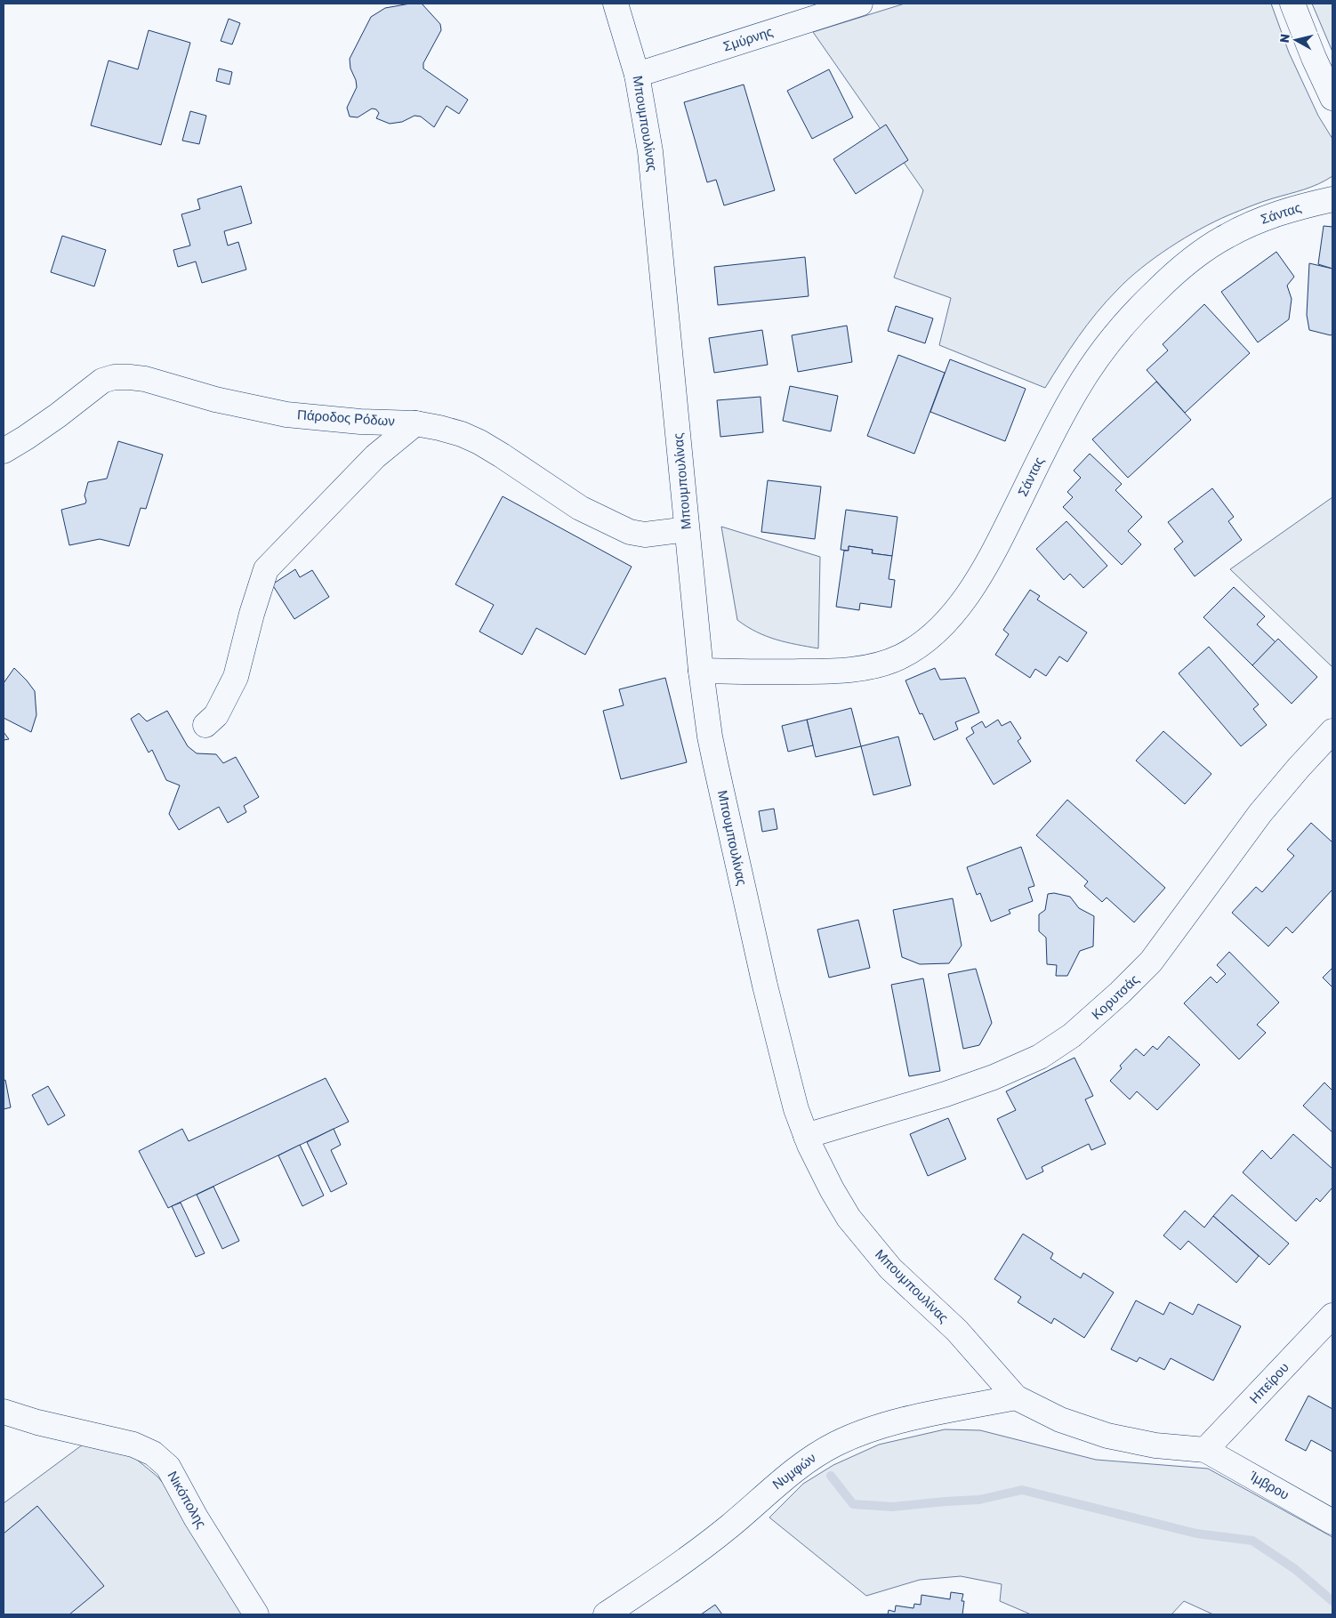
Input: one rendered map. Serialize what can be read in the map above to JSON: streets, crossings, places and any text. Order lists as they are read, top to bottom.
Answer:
{
  "streets": {
    "street": [
      "Σμύρνης",
      "Μπουμπουλίνας",
      "Σάντας",
      "Πάροδος Ρόδων",
      "Κορυτσάς",
      "Ηπείρου",
      "Νυμφών",
      "Ίμβρου",
      "Νικόπολης"
    ]
  },
  "crossings": [
    ["Σμύρνης", "Μπουμπουλίνας"],
    ["Μπουμπουλίνας", "Σάντας"],
    ["Μπουμπουλίνας", "Πάροδος Ρόδων"],
    ["Μπουμπουλίνας", "Κορυτσάς"],
    ["Μπουμπουλίνας", "Ηπείρου"],
    ["Μπουμπουλίνας", "Νυμφών"],
    ["Μπουμπουλίνας", "Ίμβρου"],
    ["Ηπείρου", "Ίμβρου"]
  ],
  "north": "left"
}
